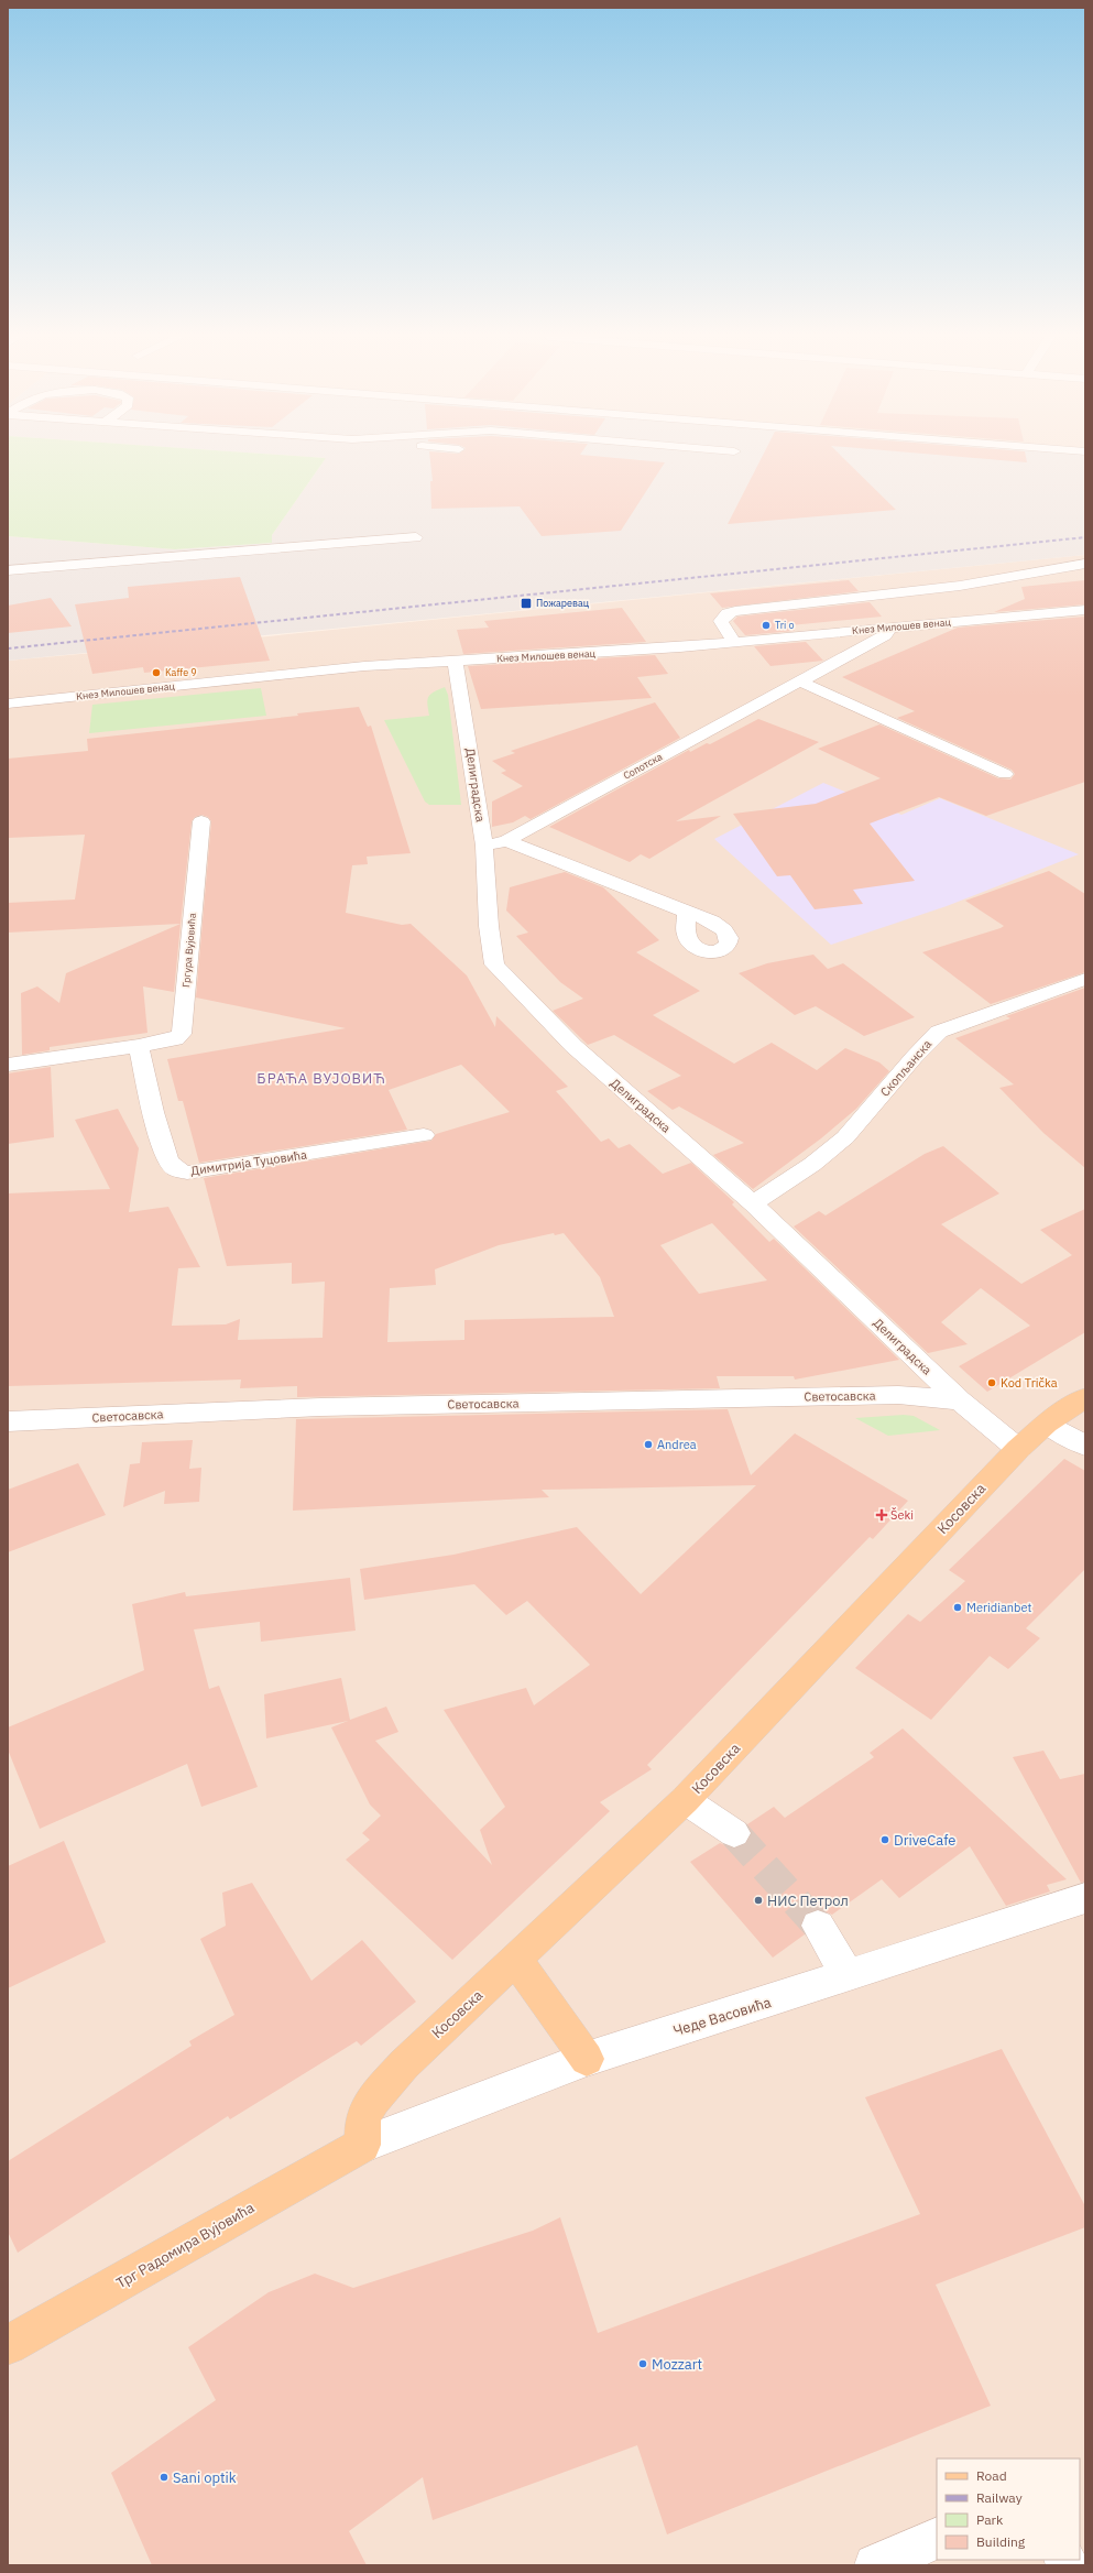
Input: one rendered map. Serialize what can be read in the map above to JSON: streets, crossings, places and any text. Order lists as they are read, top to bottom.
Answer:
{
  "streets": {
    "main road": ["Косовска", "Трг Радомира Вујовића"],
    "street": [
      "Кнез Милошев венац",
      "Сопотска",
      "Делиградска",
      "Гргура Вујовића",
      "Скопљанска",
      "Димитрија Туцовића",
      "Светосавска",
      "Чеде Васовића"
    ]
  },
  "crossings": [
    ["Кнез Милошев венац", "Сопотска"],
    ["Кнез Милошев венац", "Делиградска"],
    ["Сопотска", "Делиградска"],
    ["Делиградска", "Скопљанска"],
    ["Делиградска", "Светосавска"],
    ["Делиградска", "Косовска"],
    ["Гргура Вујовића", "Димитрија Туцовића"],
    ["Косовска", "Чеде Васовића"],
    ["Косовска", "Трг Радомира Вујовића"],
    ["Чеде Васовића", "Трг Радомира Вујовића"]
  ],
  "districts": ["БРАЋА ВУЈОВИЋ"],
  "places": {
    "transit": ["Пожаревац"],
    "other": [
      "Tri o",
      "Kaffe 9",
      "Kod Trička",
      "Andrea",
      "Meridianbet",
      "DriveCafe",
      "НИС Петрол",
      "Mozzart",
      "Sani optik"
    ],
    "health": ["Šeki"]
  },
  "legend": [
    "Road",
    "Railway",
    "Park",
    "Building"
  ]
}
